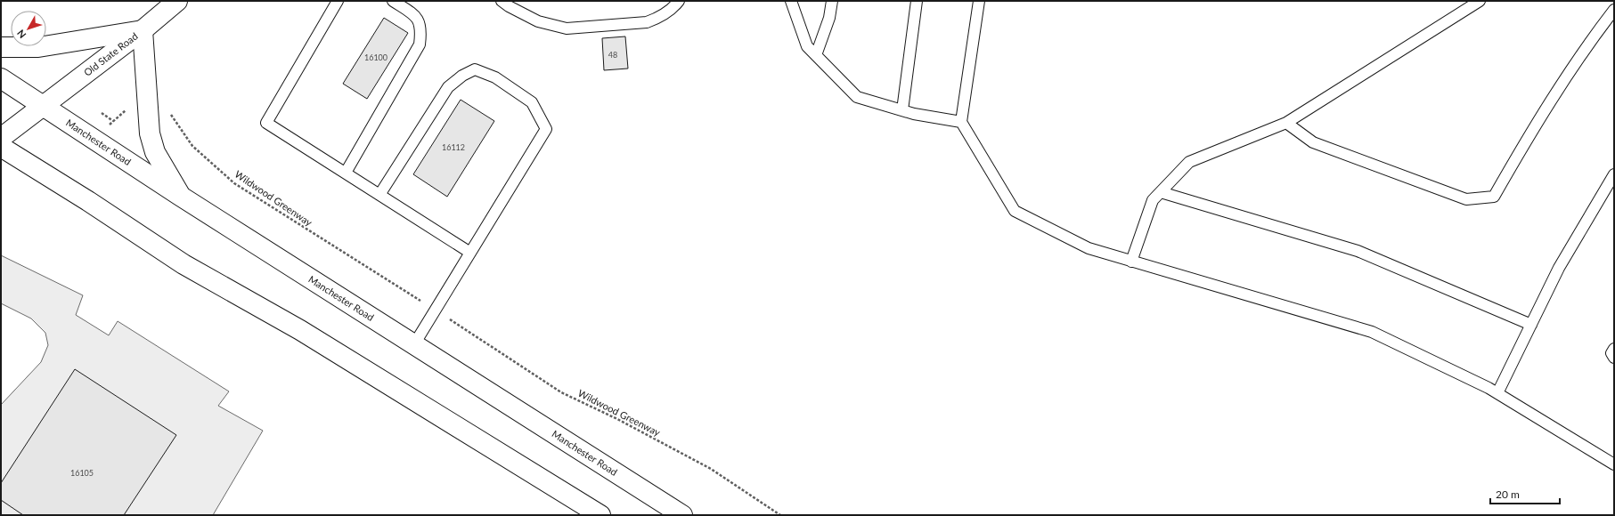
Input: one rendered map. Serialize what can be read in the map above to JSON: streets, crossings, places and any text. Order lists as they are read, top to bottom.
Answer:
{
  "streets": {
    "main road": ["Old State Road", "Manchester Road"],
    "path": ["Wildwood Greenway"]
  },
  "crossings": [
    ["Old State Road", "Manchester Road"]
  ],
  "house_numbers": [
    "48",
    "16100",
    "16112",
    "16105"
  ],
  "scale_bar": "20 m",
  "north": "bottom left"
}
